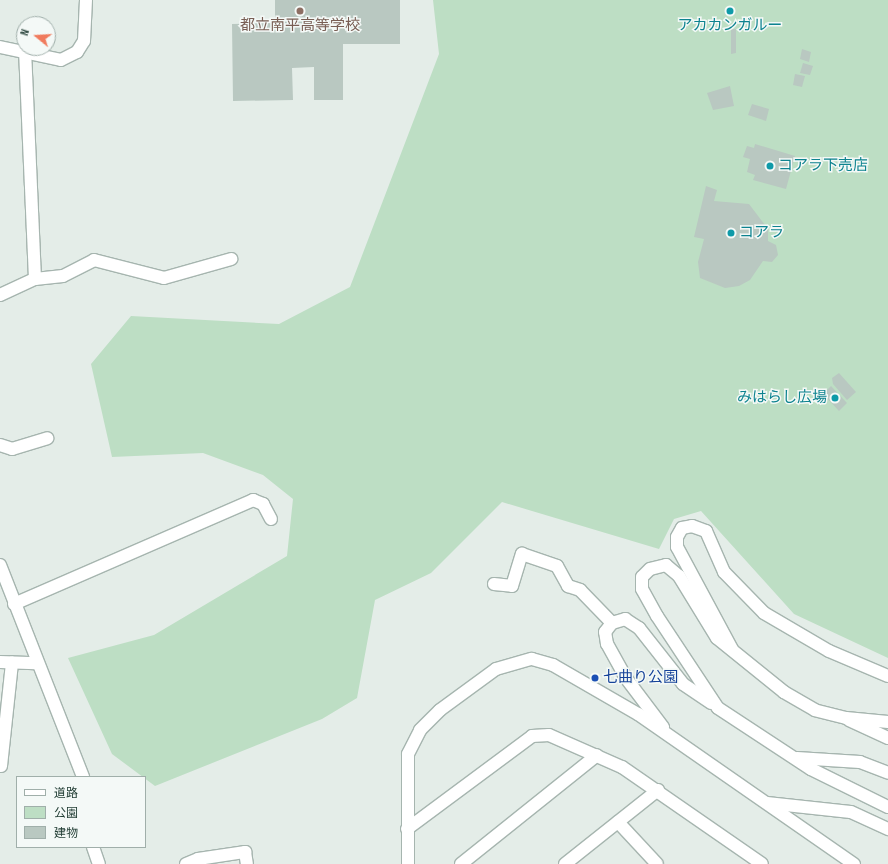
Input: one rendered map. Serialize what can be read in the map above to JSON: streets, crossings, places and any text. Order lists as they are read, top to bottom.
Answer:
{
  "places": [
    "都立南平高等学校",
    "アカカンガルー",
    "コアラ下売店",
    "コアラ",
    "みはらし広場",
    "七曲り公園"
  ],
  "legend": ["道路", "公園", "建物"],
  "north": "left"
}
